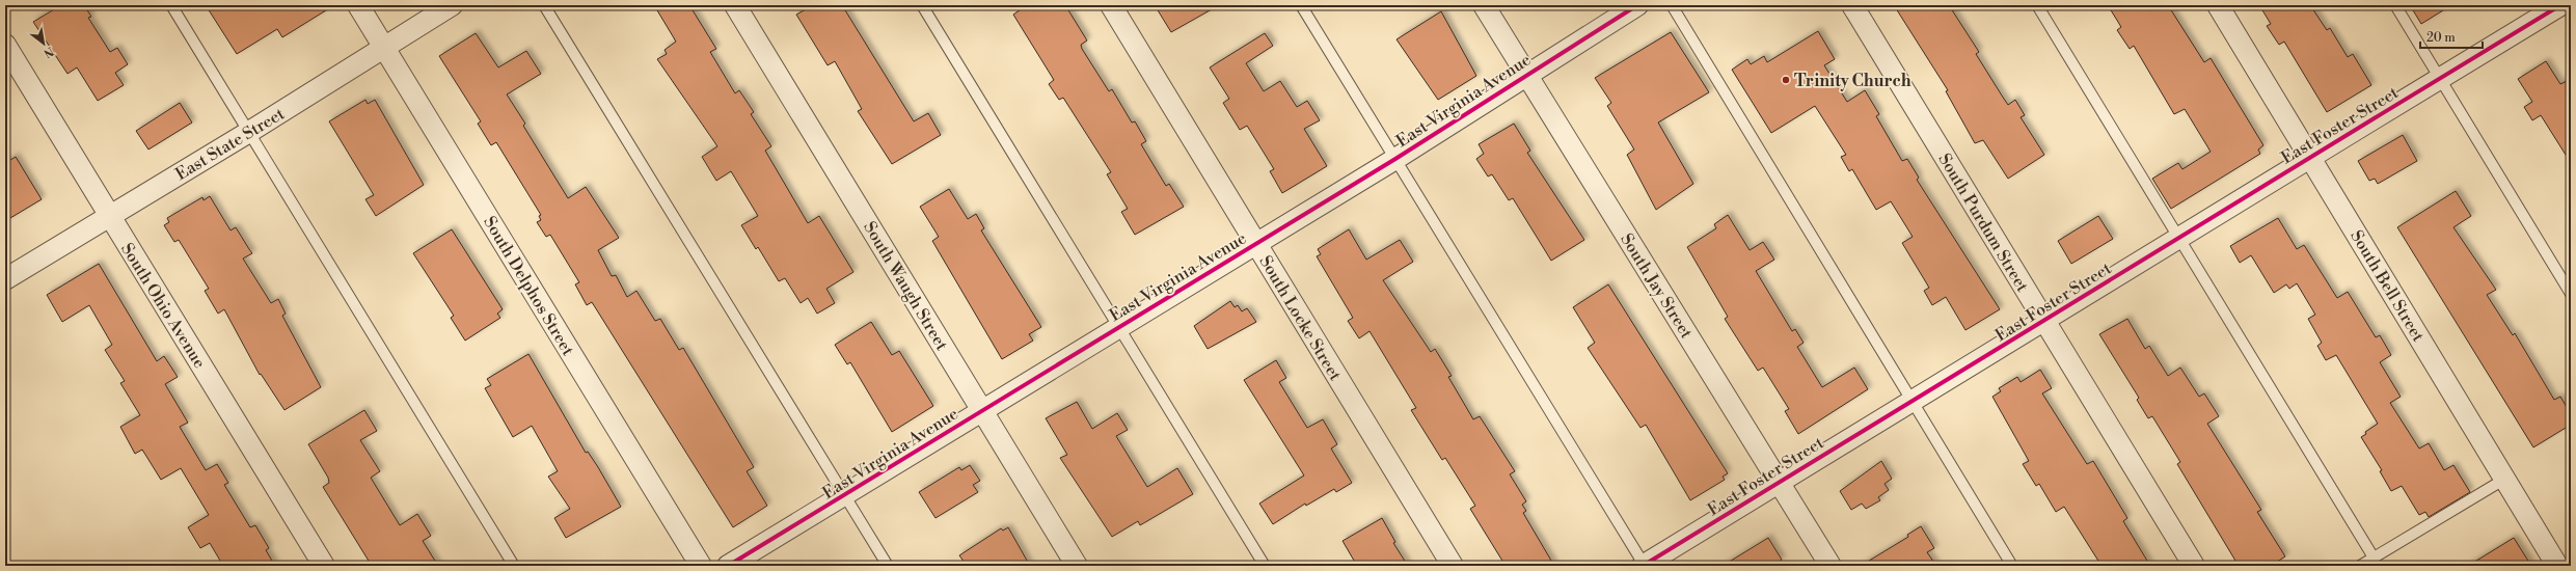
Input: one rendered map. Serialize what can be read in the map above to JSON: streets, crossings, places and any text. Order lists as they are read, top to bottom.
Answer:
{
  "streets": {
    "street": [
      "East Virginia Avenue",
      "East Foster Street",
      "East State Street",
      "South Purdum Street",
      "South Delphos Street",
      "South Waugh Street",
      "South Jay Street",
      "South Bell Street",
      "South Ohio Avenue",
      "South Locke Street"
    ]
  },
  "crossings": [
    ["East Virginia Avenue", "South Waugh Street"],
    ["East Virginia Avenue", "South Jay Street"],
    ["East Virginia Avenue", "South Locke Street"],
    ["East Foster Street", "South Purdum Street"],
    ["East Foster Street", "South Jay Street"],
    ["East Foster Street", "South Bell Street"],
    ["East State Street", "South Delphos Street"],
    ["East State Street", "South Ohio Avenue"]
  ],
  "places": ["Trinity Church"],
  "scale_bar": "20 m",
  "north": "bottom right"
}
